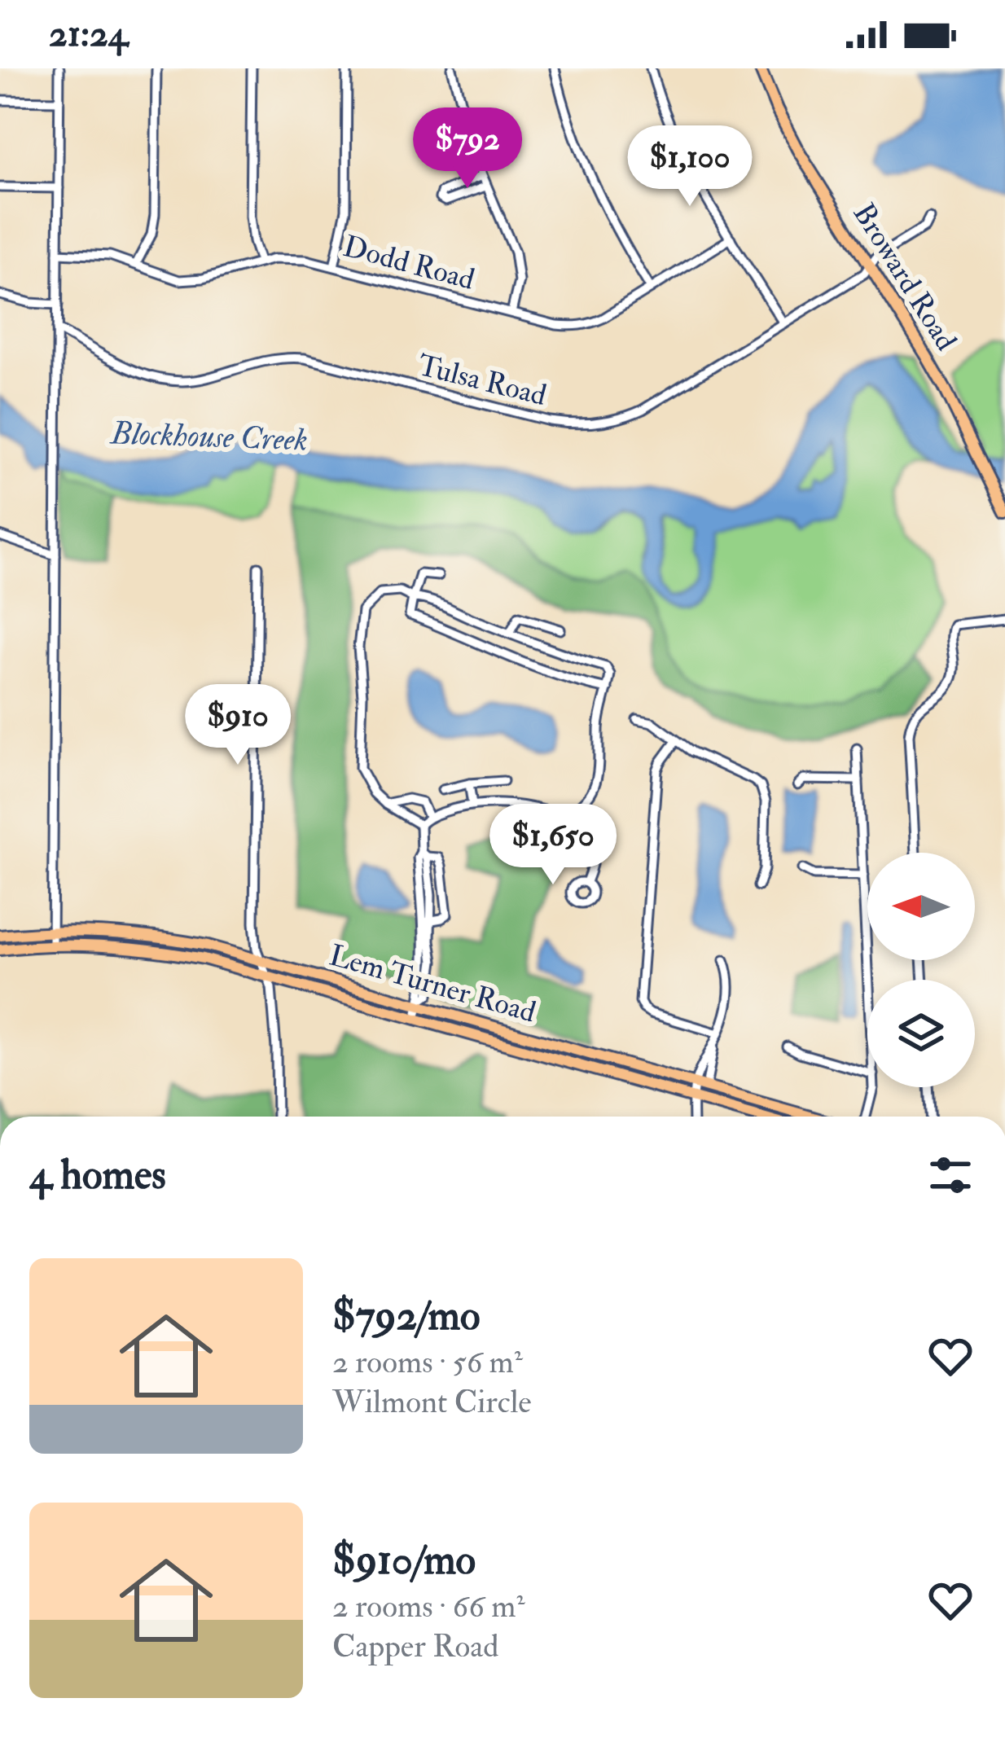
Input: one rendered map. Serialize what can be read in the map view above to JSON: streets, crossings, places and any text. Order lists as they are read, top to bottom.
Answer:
{
  "streets": {
    "main road": ["Broward Road", "Lem Turner Road"],
    "street": ["Dodd Road", "Tulsa Road"]
  },
  "crossings": [
    ["Broward Road", "Tulsa Road"]
  ],
  "water": ["Blockhouse Creek"],
  "north": "left",
  "page": {
    "status": "21:24",
    "price": [
      "$792",
      "$1,100",
      "$910",
      "$1,650"
    ],
    "heading": "4 homes",
    "list": [
      {
        "name": "$792/mo",
        "note": "2 rooms · 56 m² · Wilmont Circle"
      },
      {
        "name": "$910/mo",
        "note": "2 rooms · 66 m² · Capper Road"
      }
    ]
  }
}
